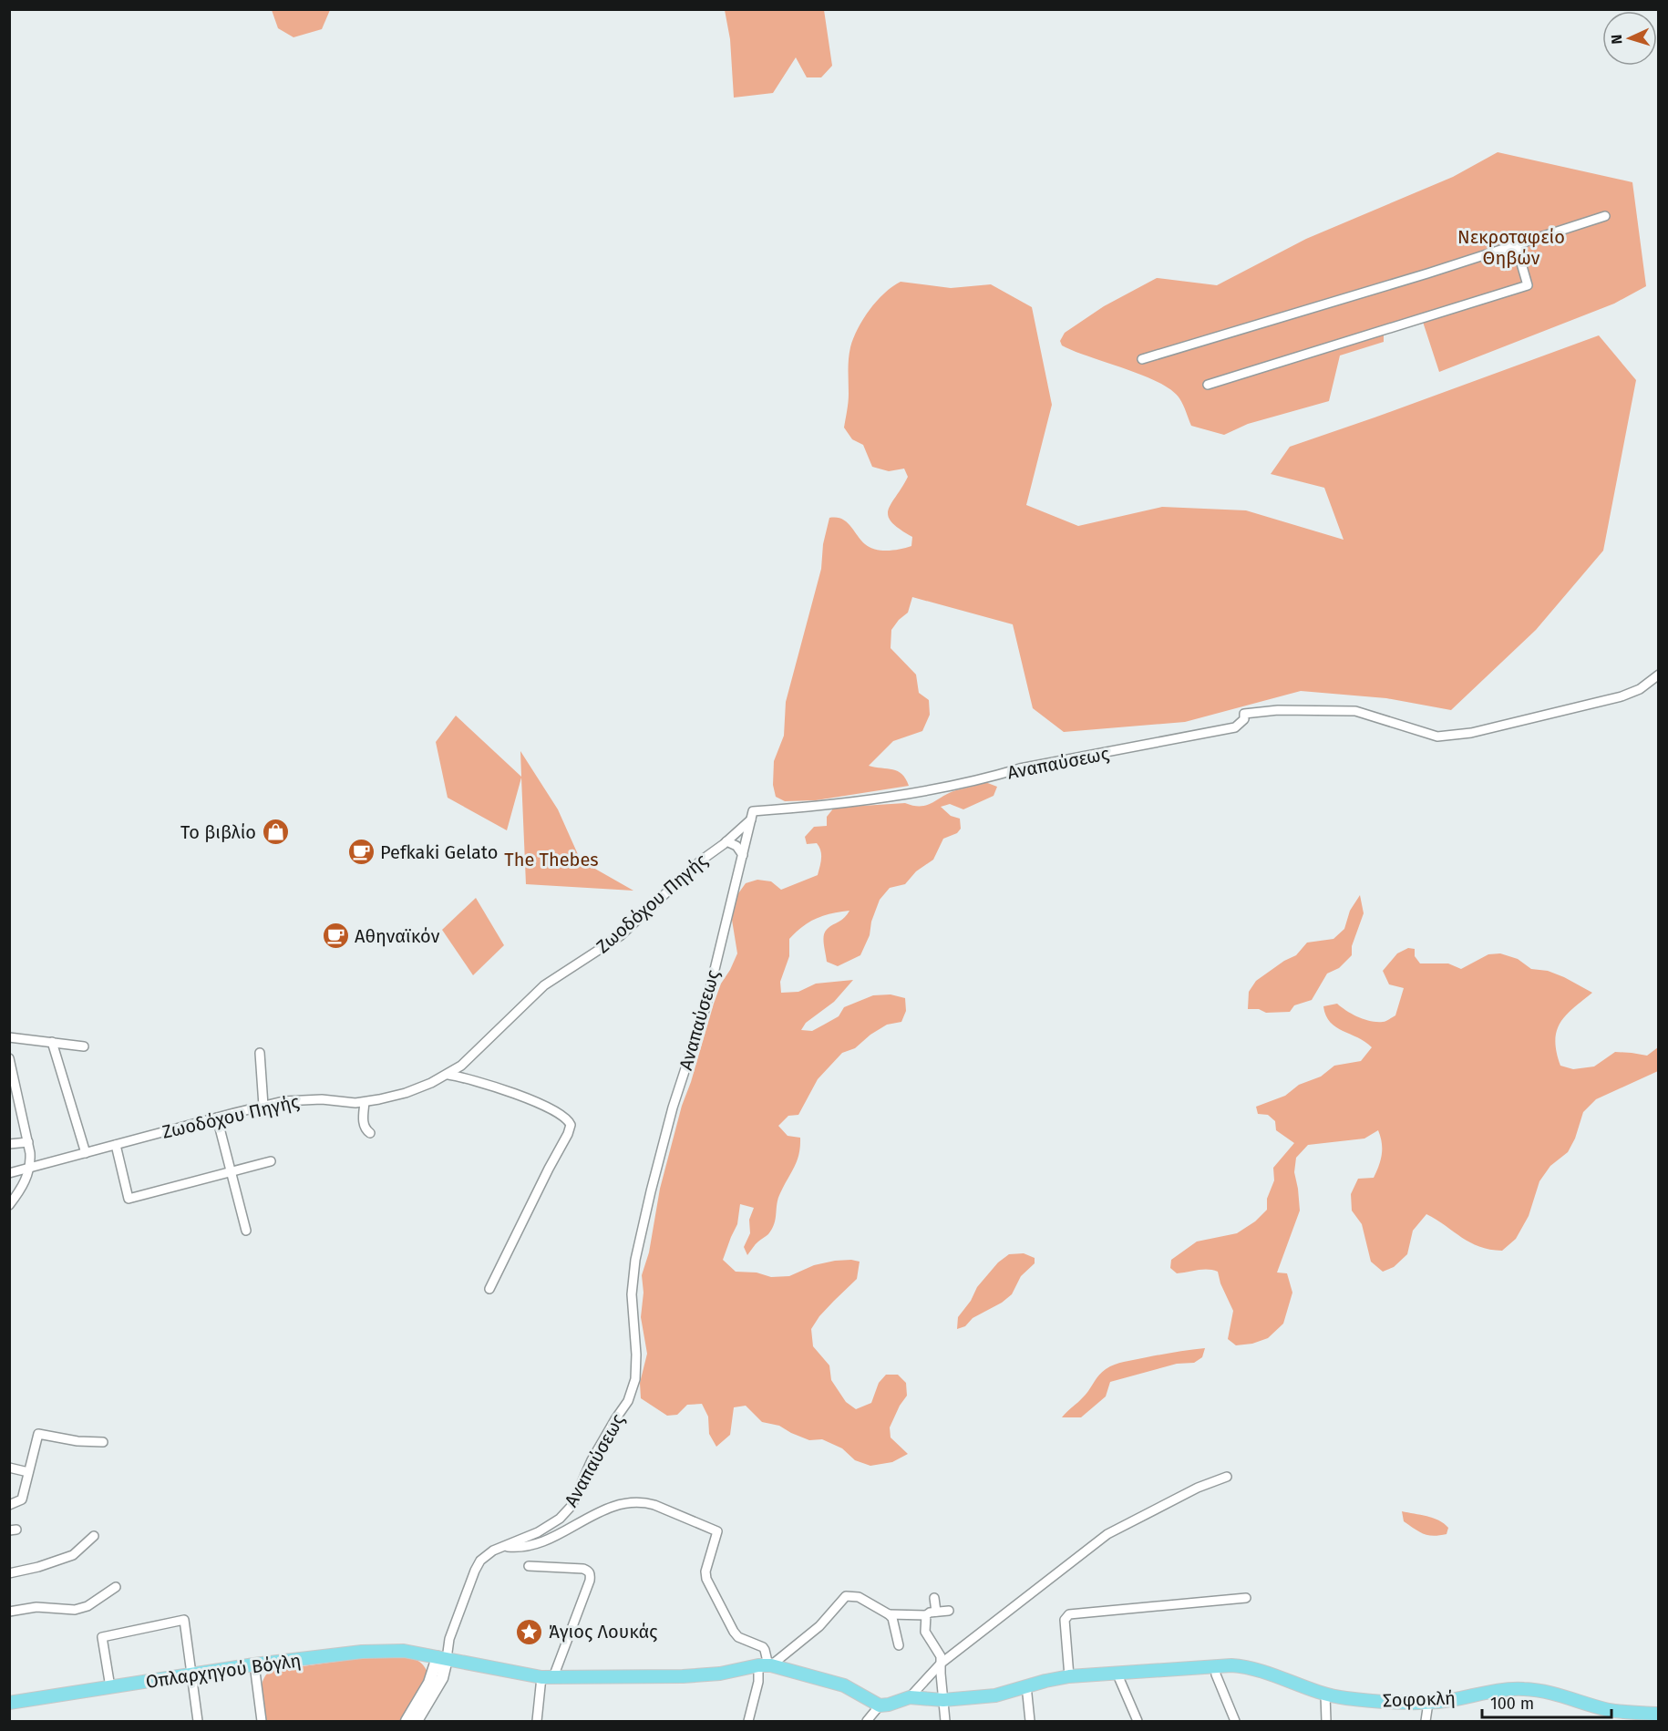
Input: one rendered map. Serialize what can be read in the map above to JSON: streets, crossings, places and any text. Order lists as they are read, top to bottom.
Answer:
{
  "streets": {
    "main road": ["Οπλαρχηγού Βόγλη", "Σοφοκλή"],
    "street": ["Αναπαύσεως", "Ζωοδόχου Πηγής"]
  },
  "crossings": [
    ["Αναπαύσεως", "Ζωοδόχου Πηγής"],
    ["Αναπαύσεως", "Οπλαρχηγού Βόγλη"]
  ],
  "parks": ["Νεκροταφείο Θηβών", "The Thebes"],
  "places": {
    "shop": ["Το βιβλίο"],
    "cafe": ["Pefkaki Gelato", "Αθηναϊκόν"],
    "place": ["Άγιος Λουκάς"]
  },
  "scale_bar": "100 m",
  "north": "left"
}
